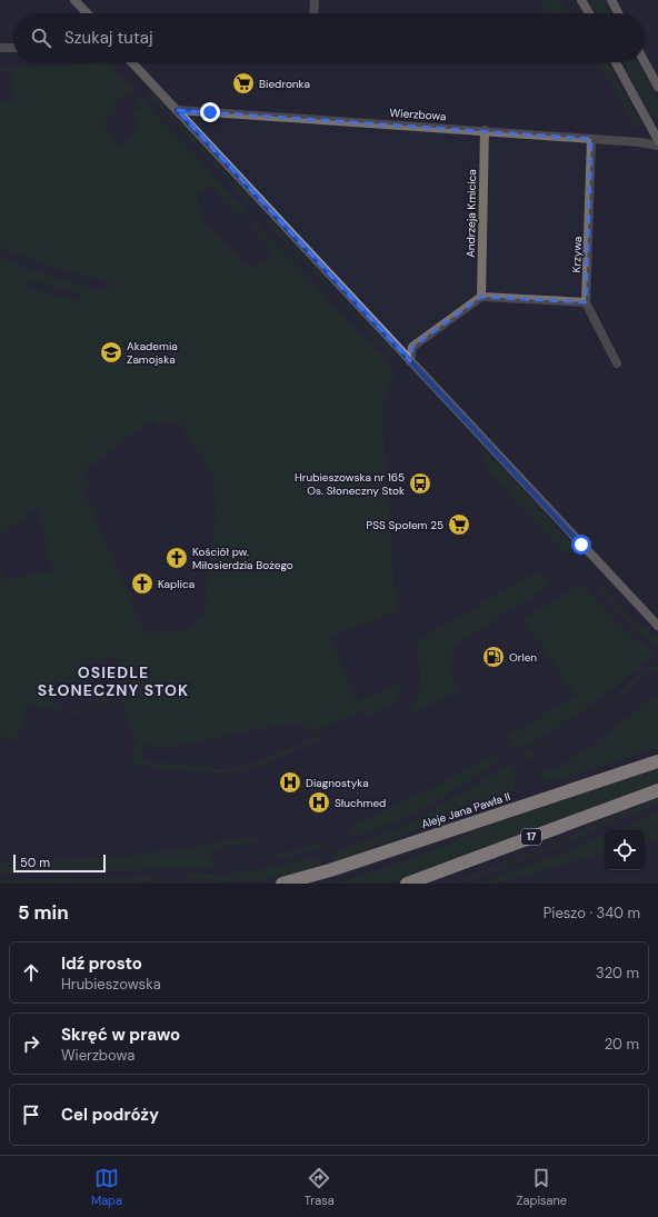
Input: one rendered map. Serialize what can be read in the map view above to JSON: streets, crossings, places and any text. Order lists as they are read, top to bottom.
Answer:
{
  "streets": {
    "highway": ["Aleje Jana Pawła II", "17"],
    "street": ["Wierzbowa", "Andrzeja Kmicica", "Krzywa"]
  },
  "crossings": [
    ["Wierzbowa", "Andrzeja Kmicica"],
    ["Wierzbowa", "Krzywa"]
  ],
  "districts": ["OSIEDLE SŁONECZNY STOK"],
  "places": {
    "supermarket": ["Biedronka", "PSS Społem 25"],
    "school or university": ["Akademia Zamojska"],
    "bus stop": ["Hrubieszowska nr 165 Os. Słoneczny Stok"],
    "church": ["Kościół pw. Miłosierdzia Bożego", "Kaplica"],
    "fuel station": ["Orlen"],
    "hospital": ["Diagnostyka", "Słuchmed"]
  },
  "scale_bar": "50 m",
  "page": {
    "search": "Szukaj tutaj",
    "scale": "50 m",
    "heading": ["5 min", "Pieszo · 340 m"],
    "list": [
      ["Idź prosto", "Hrubieszowska", "320 m"],
      ["Skręć w prawo", "Wierzbowa", "20 m"],
      "Cel podróży"
    ],
    "nav": ["Mapa", "Trasa", "Zapisane"]
  }
}
